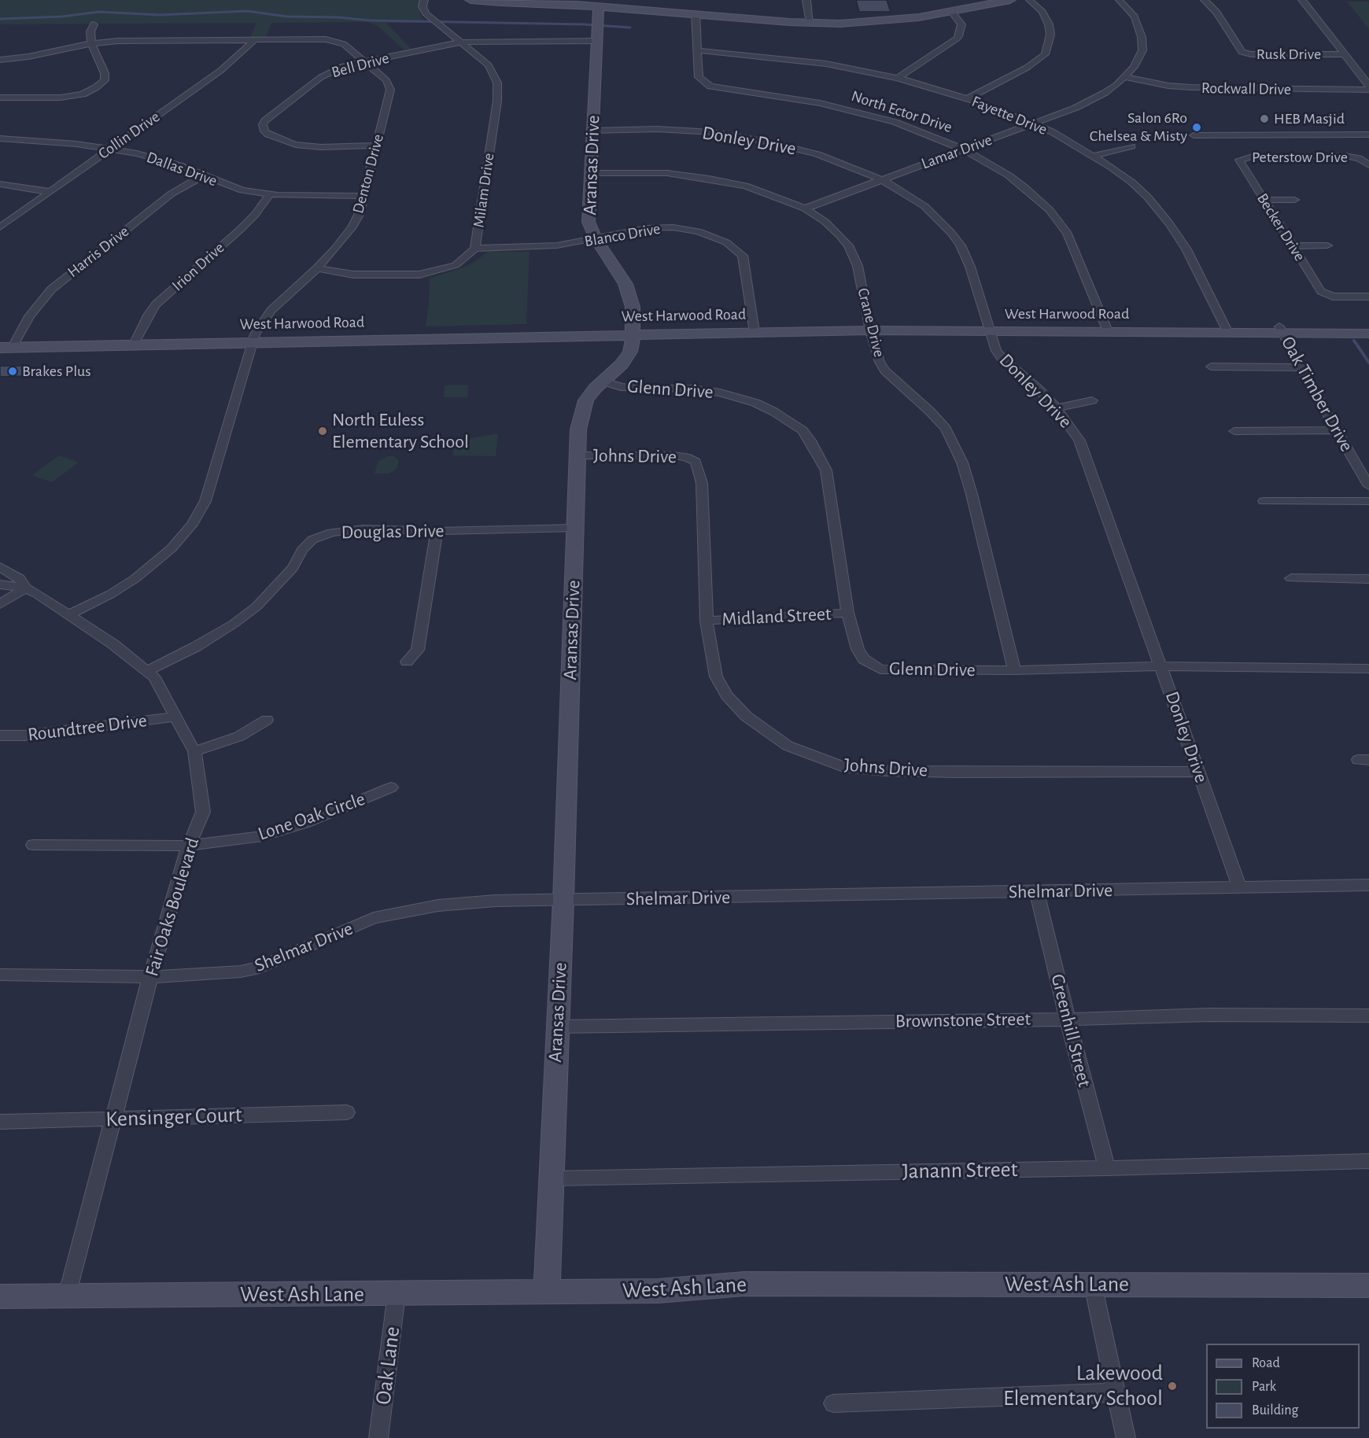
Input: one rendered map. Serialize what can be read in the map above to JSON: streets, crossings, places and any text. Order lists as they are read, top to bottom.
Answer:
{
  "streets": {
    "street": [
      "Rusk Drive",
      "Bell Drive",
      "Rockwall Drive",
      "North Ector Drive",
      "Fayette Drive",
      "Collin Drive",
      "Donley Drive",
      "Lamar Drive",
      "Peterstow Drive",
      "Aransas Drive",
      "Dallas Drive",
      "Denton Drive",
      "Milam Drive",
      "Becker Drive",
      "Blanco Drive",
      "Harris Drive",
      "Irion Drive",
      "West Harwood Road",
      "Crane Drive",
      "Glenn Drive",
      "Oak Timber Drive",
      "Johns Drive",
      "Douglas Drive",
      "Midland Street",
      "Roundtree Drive",
      "Lone Oak Circle",
      "Shelmar Drive",
      "Fair Oaks Boulevard",
      "Brownstone Street",
      "Greenhill Street",
      "Kensinger Court",
      "Janann Street",
      "West Ash Lane",
      "Oak Lane"
    ]
  },
  "crossings": [
    ["Bell Drive", "Aransas Drive"],
    ["Bell Drive", "Denton Drive"],
    ["Bell Drive", "Milam Drive"],
    ["Rockwall Drive", "Lamar Drive"],
    ["North Ector Drive", "Fayette Drive"],
    ["North Ector Drive", "Lamar Drive"],
    ["North Ector Drive", "West Harwood Road"],
    ["Fayette Drive", "Lamar Drive"],
    ["Fayette Drive", "West Harwood Road"],
    ["Collin Drive", "Dallas Drive"],
    ["Collin Drive", "Denton Drive"],
    ["Donley Drive", "Lamar Drive"],
    ["Donley Drive", "Aransas Drive"],
    ["Donley Drive", "West Harwood Road"],
    ["Donley Drive", "Glenn Drive"],
    ["Donley Drive", "Johns Drive"],
    ["Donley Drive", "Shelmar Drive"],
    ["Lamar Drive", "Crane Drive"],
    ["Peterstow Drive", "Becker Drive"],
    ["Aransas Drive", "Blanco Drive"],
    ["Aransas Drive", "West Harwood Road"],
    ["Aransas Drive", "Crane Drive"],
    ["Aransas Drive", "Glenn Drive"],
    ["Aransas Drive", "Johns Drive"],
    ["Aransas Drive", "Douglas Drive"],
    ["Aransas Drive", "Shelmar Drive"],
    ["Aransas Drive", "Brownstone Street"],
    ["Aransas Drive", "Janann Street"],
    ["Aransas Drive", "West Ash Lane"],
    ["Dallas Drive", "Denton Drive"],
    ["Dallas Drive", "Harris Drive"],
    ["Dallas Drive", "Irion Drive"],
    ["Denton Drive", "Milam Drive"],
    ["Denton Drive", "West Harwood Road"],
    ["Denton Drive", "Fair Oaks Boulevard"],
    ["Milam Drive", "Blanco Drive"],
    ["Blanco Drive", "West Harwood Road"],
    ["Harris Drive", "West Harwood Road"],
    ["Irion Drive", "West Harwood Road"],
    ["West Harwood Road", "Crane Drive"],
    ["West Harwood Road", "Oak Timber Drive"],
    ["Crane Drive", "Glenn Drive"],
    ["Glenn Drive", "Midland Street"],
    ["Johns Drive", "Midland Street"],
    ["Douglas Drive", "Fair Oaks Boulevard"],
    ["Roundtree Drive", "Fair Oaks Boulevard"],
    ["Lone Oak Circle", "Fair Oaks Boulevard"],
    ["Shelmar Drive", "Fair Oaks Boulevard"],
    ["Shelmar Drive", "Greenhill Street"],
    ["Fair Oaks Boulevard", "Kensinger Court"],
    ["Fair Oaks Boulevard", "West Ash Lane"],
    ["Brownstone Street", "Greenhill Street"],
    ["Greenhill Street", "Janann Street"],
    ["West Ash Lane", "Oak Lane"]
  ],
  "places": [
    "HEB Masjid",
    "Salon 6Ro Chelsea & Misty",
    "Brakes Plus",
    "North Euless Elementary School",
    "Lakewood Elementary School"
  ],
  "legend": ["Road", "Park", "Building"]
}
